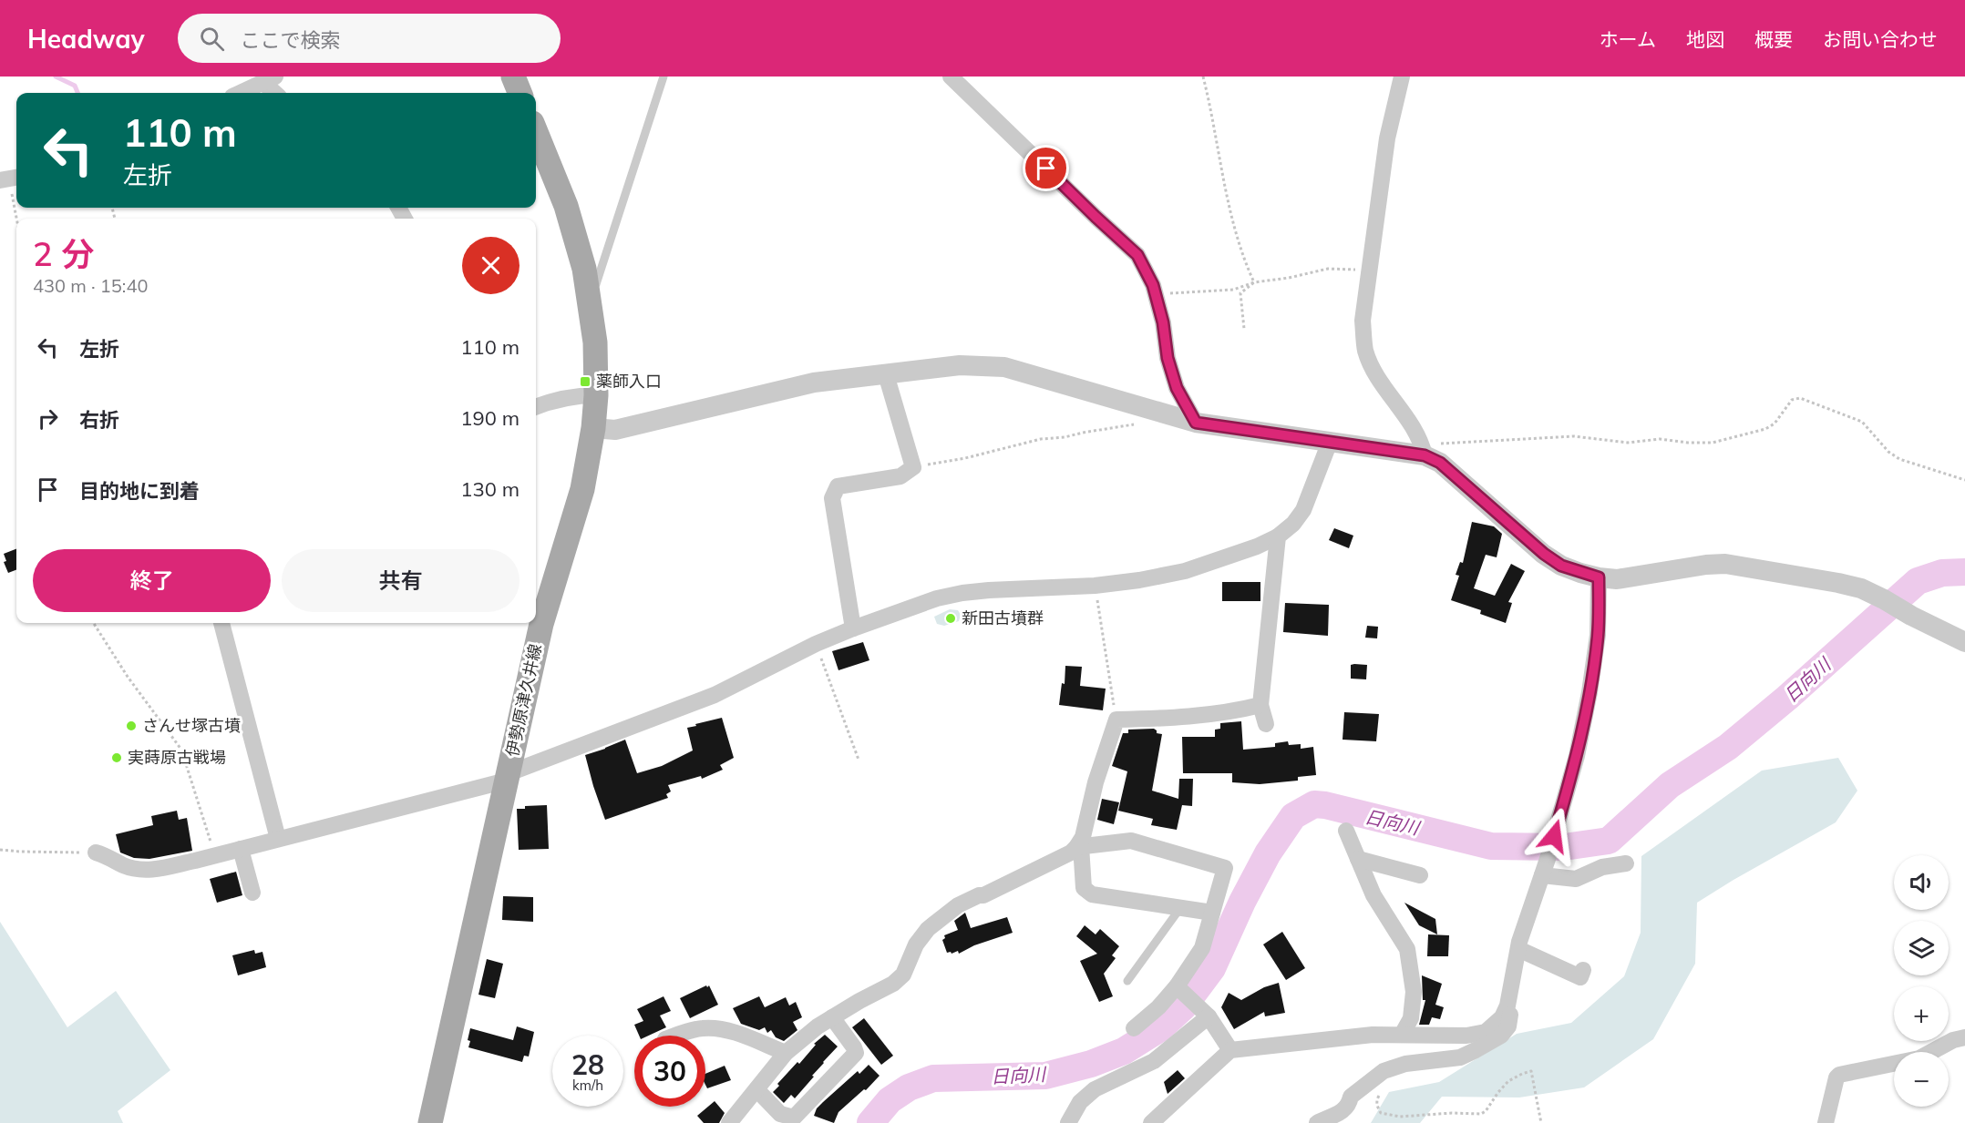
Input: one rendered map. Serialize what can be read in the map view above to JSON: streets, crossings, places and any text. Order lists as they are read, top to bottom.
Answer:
{
  "streets": {
    "main road": ["伊勢原津久井線"]
  },
  "water": ["日向川"],
  "places": {
    "transit": ["薬師入口"],
    "other": ["新田古墳群", "さんせ塚古墳", "実蒔原古戦場"]
  },
  "page": {
    "header": "Headway",
    "search": "ここで検索",
    "nav": [
      "ホーム",
      "地図",
      "概要",
      "お問い合わせ"
    ],
    "turn": ["110 m", "左折"],
    "heading": ["2 分", "430 m · 15:40"],
    "list": [
      {
        "name": "左折",
        "value": "110 m"
      },
      {
        "name": "右折",
        "value": "190 m"
      },
      {
        "name": "目的地に到着",
        "value": "130 m"
      }
    ],
    "buttons": ["終了", "共有"],
    "map_buttons": ["+", "−"],
    "speed": "28 km/h",
    "limit": "30"
  }
}
